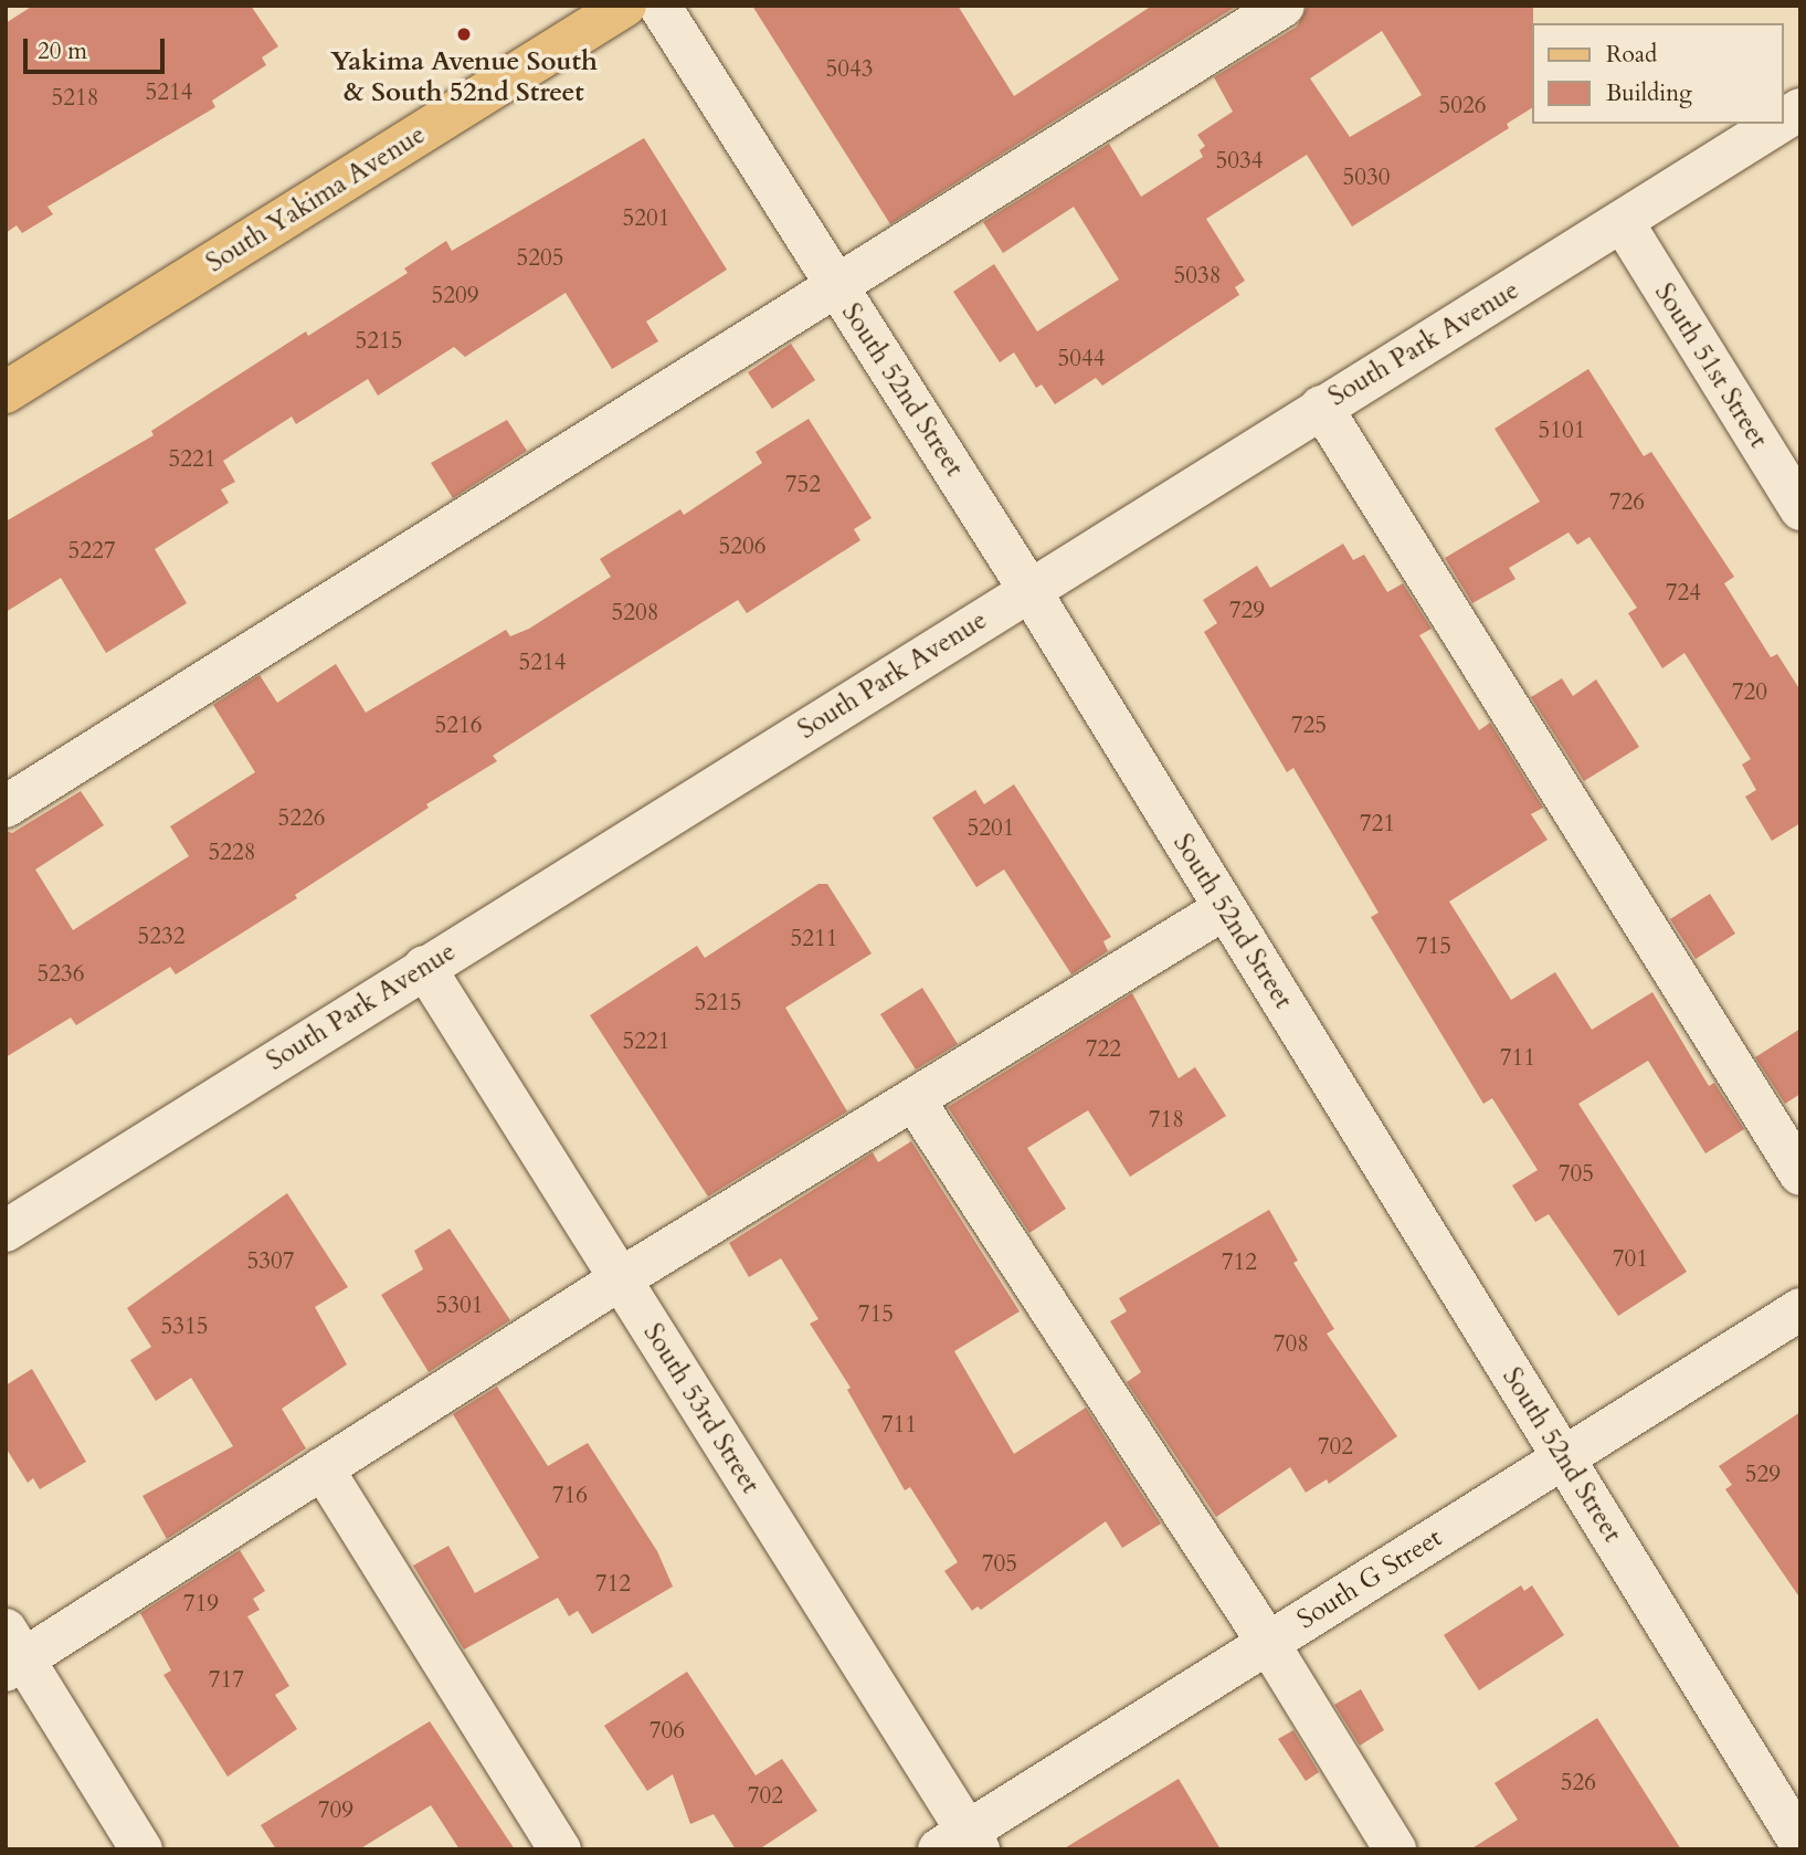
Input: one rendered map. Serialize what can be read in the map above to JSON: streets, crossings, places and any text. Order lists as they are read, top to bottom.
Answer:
{
  "streets": {
    "main road": ["South Yakima Avenue"],
    "street": [
      "South Park Avenue",
      "South 51st Street",
      "South 52nd Street",
      "South 53rd Street",
      "South G Street"
    ]
  },
  "crossings": [
    ["South Park Avenue", "South 51st Street"],
    ["South Park Avenue", "South 52nd Street"],
    ["South Park Avenue", "South 53rd Street"],
    ["South 52nd Street", "South G Street"],
    ["South 53rd Street", "South G Street"]
  ],
  "places": ["Yakima Avenue South & South 52nd Street"],
  "house_numbers": [
    "5043",
    "5214",
    "5218",
    "5026",
    "5034",
    "5030",
    "5201",
    "5205",
    "5038",
    "5209",
    "5215",
    "5044",
    "5101",
    "5221",
    "752",
    "726",
    "5206",
    "5227",
    "724",
    "729",
    "5208",
    "5214",
    "720",
    "5216",
    "725",
    "5226",
    "721",
    "5201",
    "5228",
    "5232",
    "5211",
    "715",
    "5236",
    "5215",
    "5221",
    "722",
    "711",
    "718",
    "705",
    "701",
    "5307",
    "712",
    "5301",
    "715",
    "5315",
    "708",
    "711",
    "702",
    "529",
    "716",
    "705",
    "712",
    "719",
    "717",
    "706",
    "526",
    "702",
    "709"
  ],
  "legend": ["Road", "Building"],
  "scale_bar": "20 m"
}
